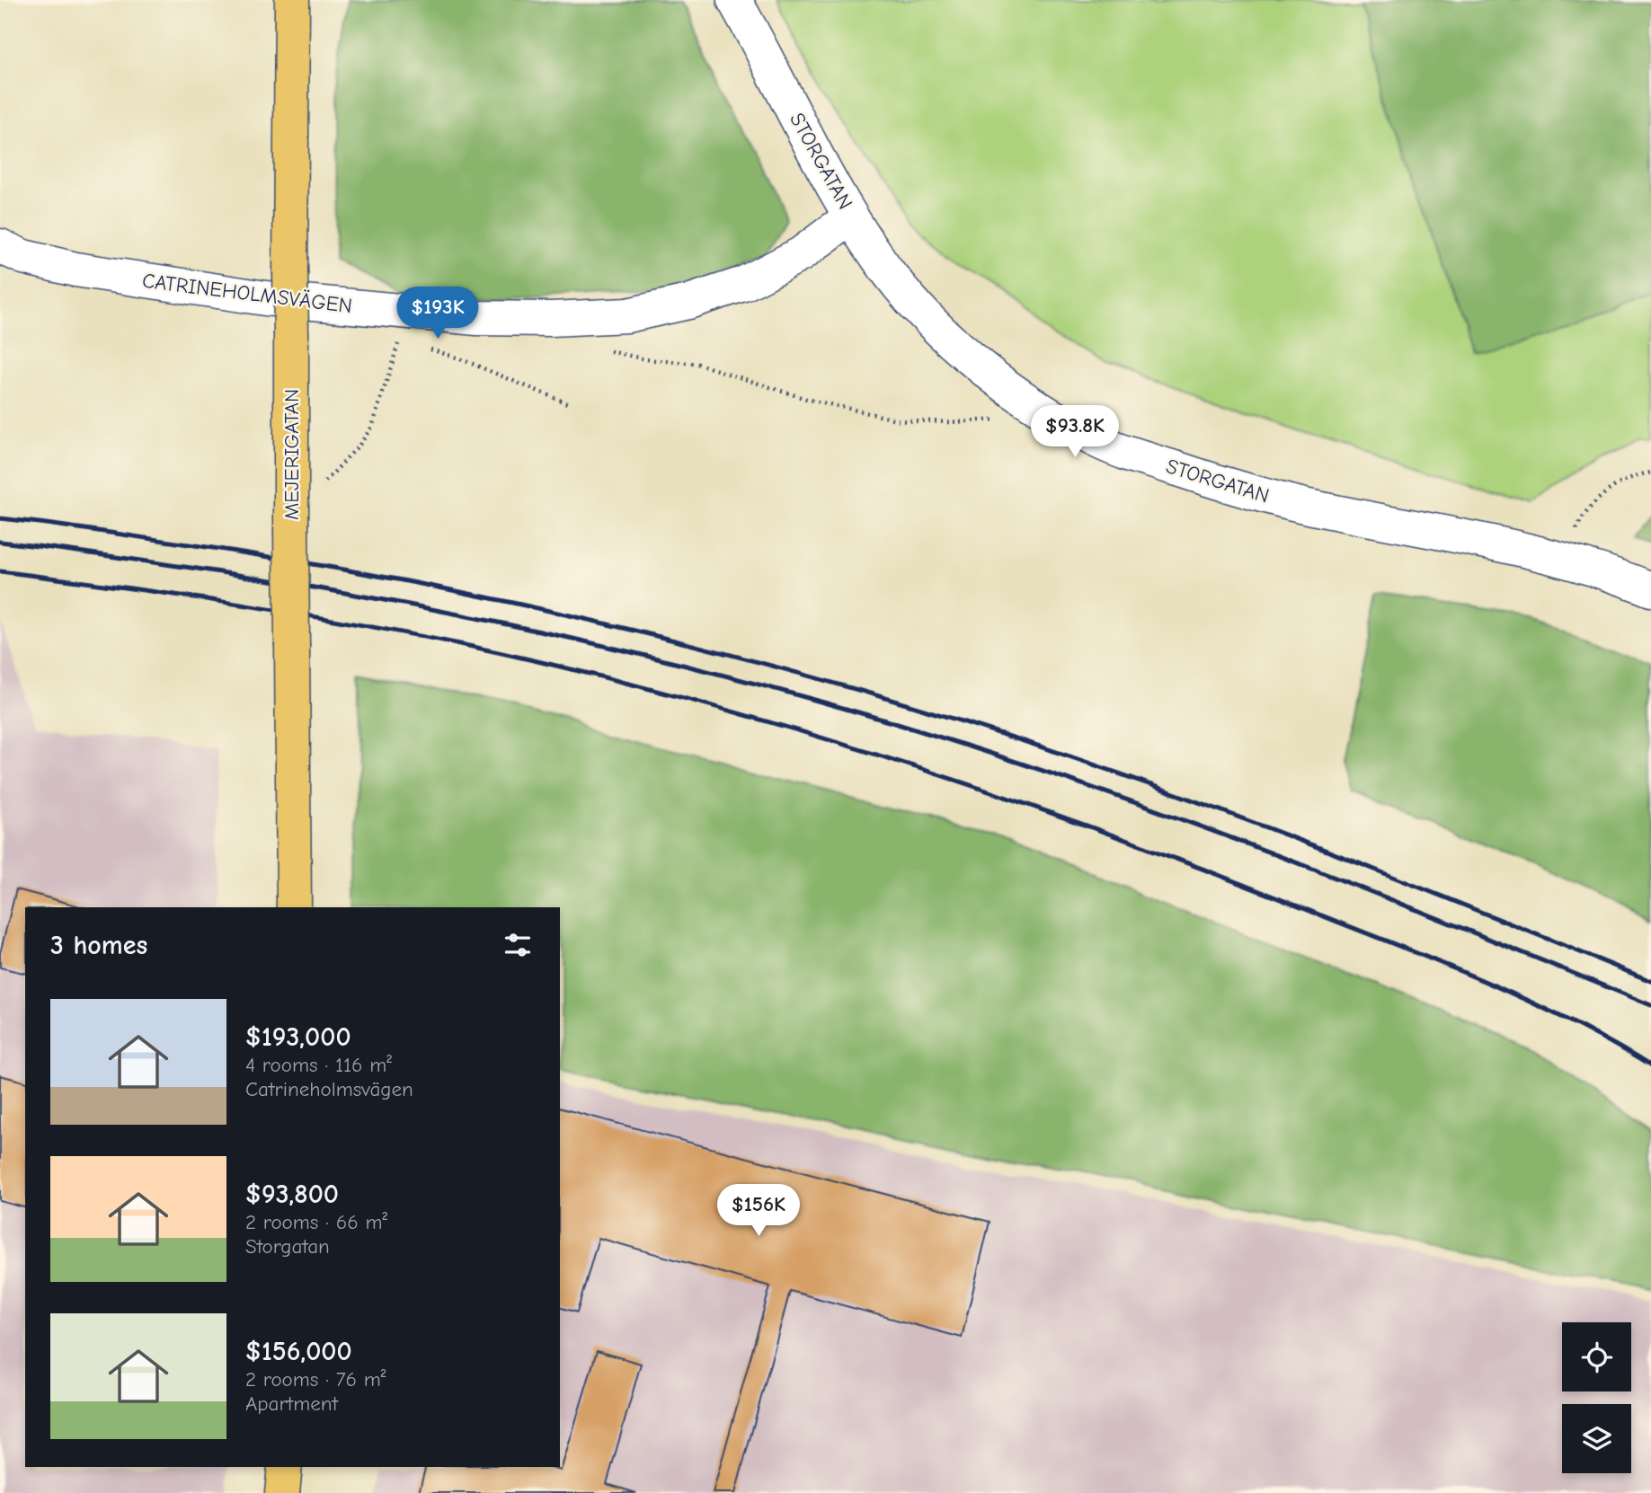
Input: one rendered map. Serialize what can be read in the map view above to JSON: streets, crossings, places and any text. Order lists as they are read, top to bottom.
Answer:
{
  "streets": {
    "main road": ["MEJERIGATAN"],
    "street": ["STORGATAN", "CATRINEHOLMSVÄGEN"]
  },
  "crossings": [
    ["STORGATAN", "CATRINEHOLMSVÄGEN"]
  ],
  "page": {
    "price": ["$193K", "$93.8K", "$156K"],
    "heading": "3 homes",
    "list": [
      {
        "name": "$193,000",
        "note": "4 rooms · 116 m² · Catrineholmsvägen"
      },
      {
        "name": "$93,800",
        "note": "2 rooms · 66 m² · Storgatan"
      },
      {
        "name": "$156,000",
        "note": "2 rooms · 76 m² · Apartment"
      }
    ]
  }
}
